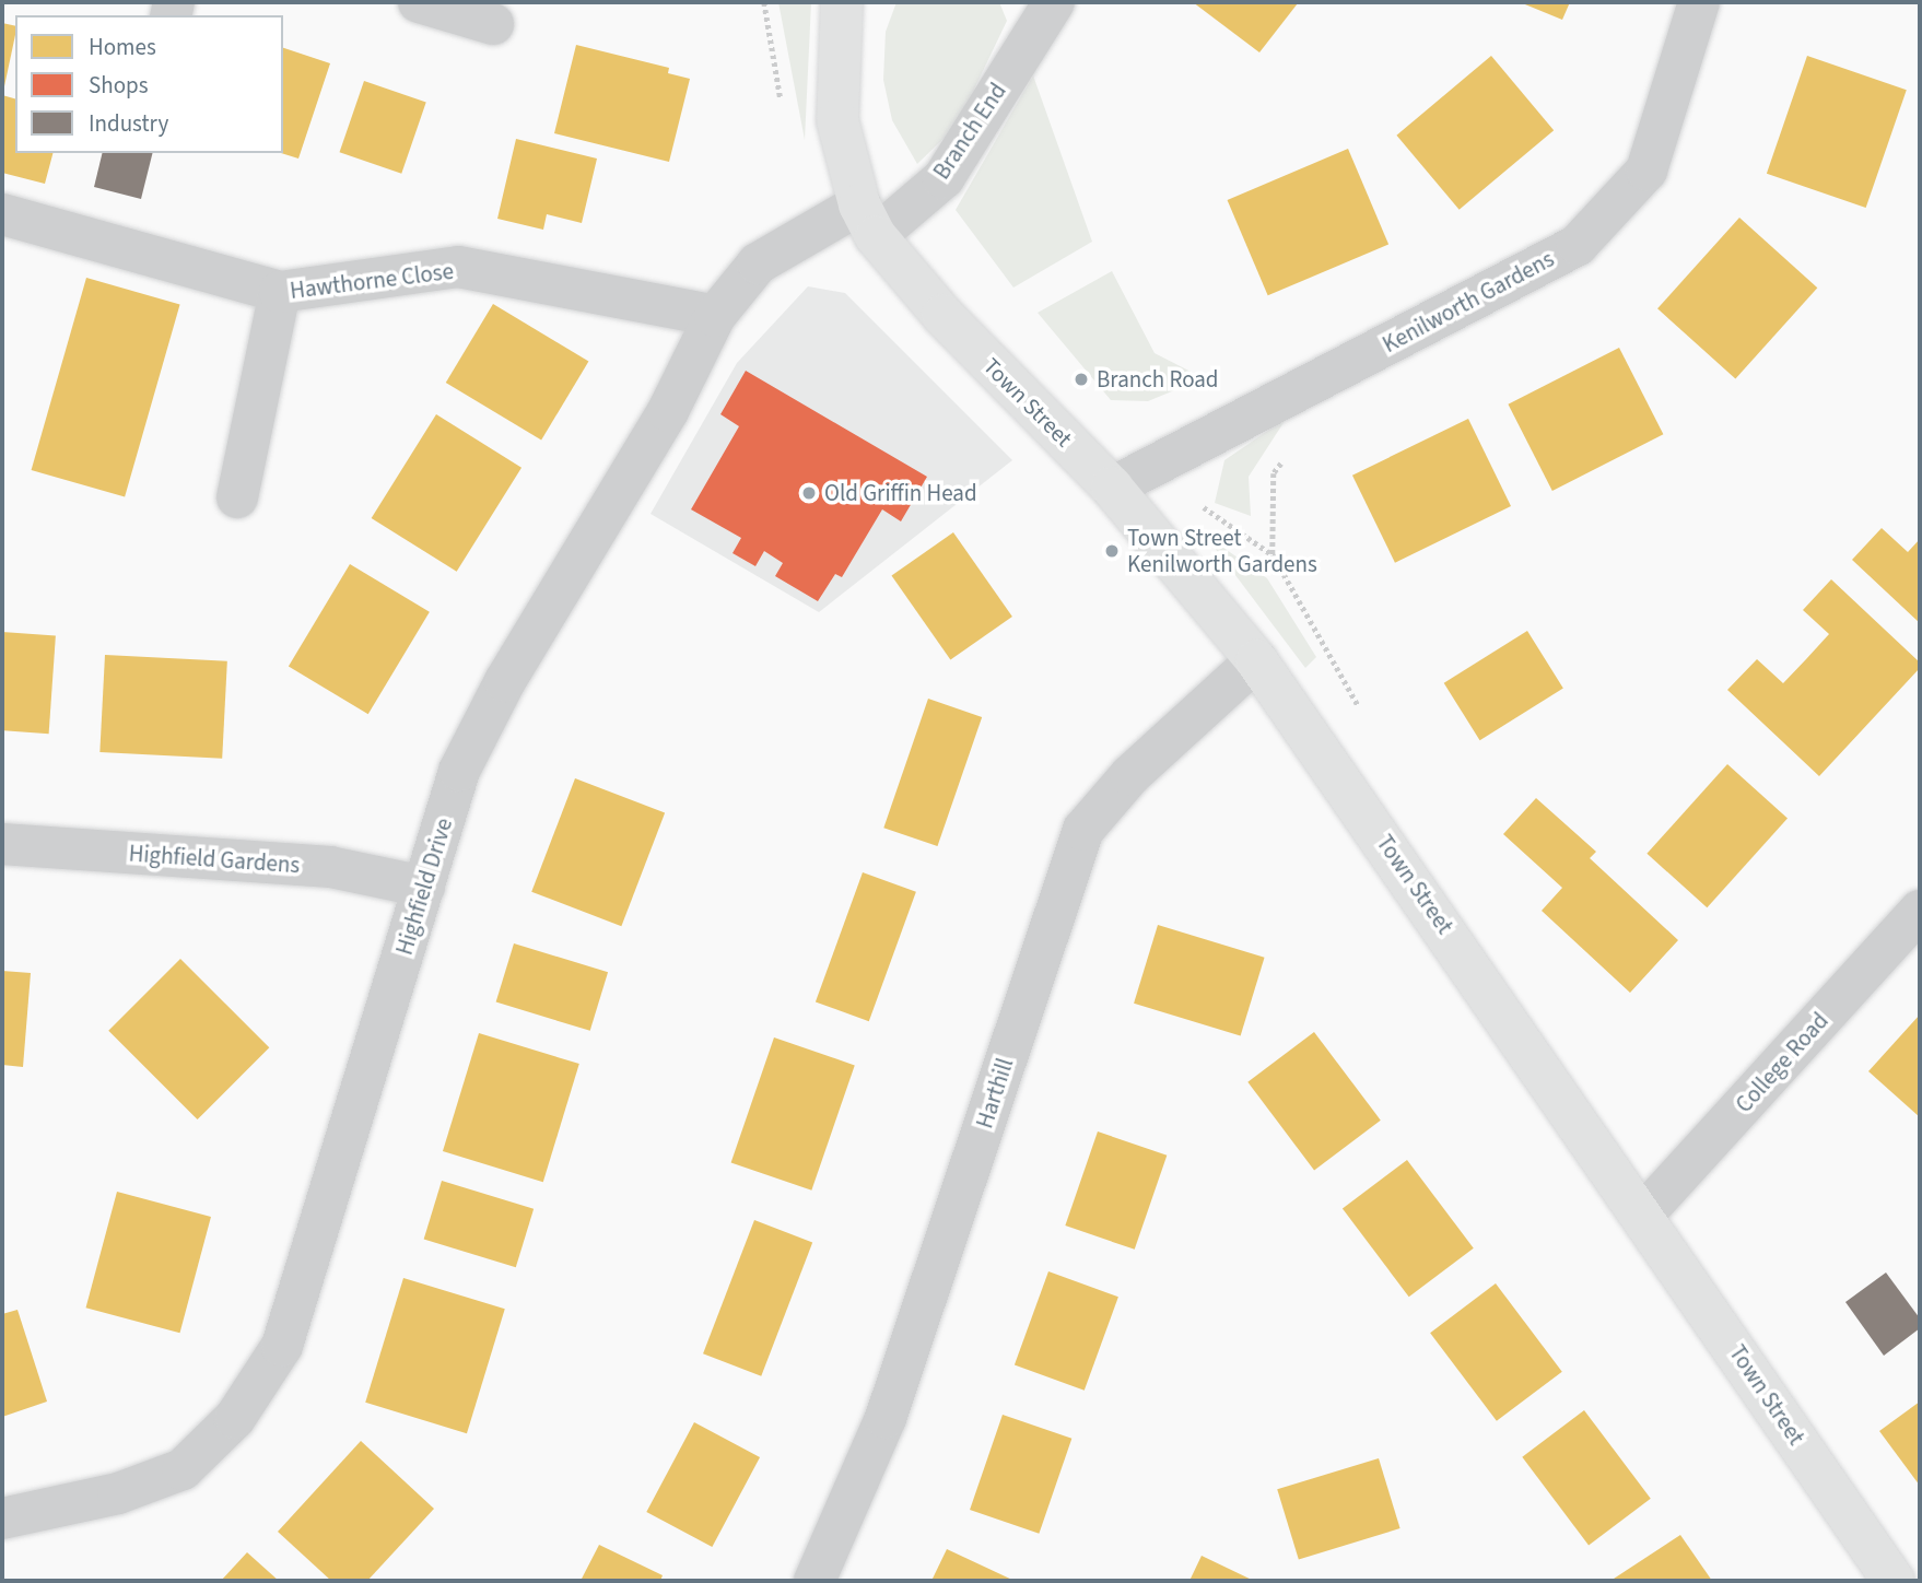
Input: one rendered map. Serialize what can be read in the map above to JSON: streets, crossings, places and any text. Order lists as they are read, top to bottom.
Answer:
{
  "streets": {
    "main road": ["Town Street"],
    "street": [
      "Branch End",
      "Hawthorne Close",
      "Kenilworth Gardens",
      "Highfield Gardens",
      "Highfield Drive",
      "College Road",
      "Harthill"
    ]
  },
  "crossings": [
    ["Branch End", "Town Street"],
    ["Branch End", "Highfield Drive"],
    ["Hawthorne Close", "Highfield Drive"],
    ["Kenilworth Gardens", "Town Street"],
    ["Town Street", "Highfield Drive"],
    ["Town Street", "College Road"],
    ["Town Street", "Harthill"],
    ["Highfield Gardens", "Highfield Drive"]
  ],
  "places": ["Branch Road", "Old Griffin Head", "Town Street Kenilworth Gardens"],
  "legend": ["Homes", "Shops", "Industry"]
}
